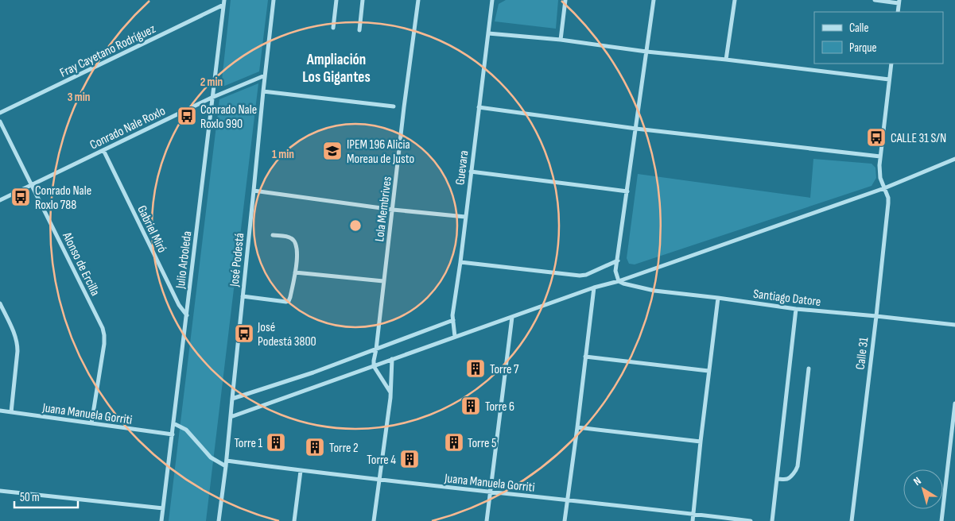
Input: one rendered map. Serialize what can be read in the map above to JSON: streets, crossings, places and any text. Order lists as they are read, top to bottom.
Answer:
{
  "streets": {
    "street": [
      "Fray Cayetano Rodríguez",
      "Conrado Nale Roxlo",
      "Guevara",
      "Lola Membrives",
      "Gabriel Miró",
      "Julio Arboleda",
      "José Podestá",
      "Alonso de Ercilla",
      "Santiago Datore",
      "Calle 31",
      "Juana Manuela Gorriti"
    ]
  },
  "crossings": [
    ["Fray Cayetano Rodríguez", "Julio Arboleda"],
    ["Conrado Nale Roxlo", "Gabriel Miró"],
    ["Conrado Nale Roxlo", "Julio Arboleda"],
    ["Conrado Nale Roxlo", "José Podestá"],
    ["Conrado Nale Roxlo", "Alonso de Ercilla"],
    ["Gabriel Miró", "Julio Arboleda"],
    ["Julio Arboleda", "Juana Manuela Gorriti"],
    ["José Podestá", "Juana Manuela Gorriti"],
    ["Alonso de Ercilla", "Juana Manuela Gorriti"],
    ["Santiago Datore", "Calle 31"]
  ],
  "districts": ["Ampliación Los Gigantes"],
  "places": {
    "bus stop": [
      "Conrado Nale Roxlo 990",
      "CALLE 31 S/N",
      "Conrado Nale Roxlo 788",
      "José Podestá 3800"
    ],
    "school or university": ["IPEM 196 Alicia Moreau de Justo"],
    "building": [
      "Torre 7",
      "Torre 6",
      "Torre 1",
      "Torre 5",
      "Torre 2",
      "Torre 4"
    ]
  },
  "legend": ["Calle", "Parque"],
  "scale_bar": "50 m",
  "north": "top left",
  "rings": ["2 min", "3 min", "1 min"]
}
